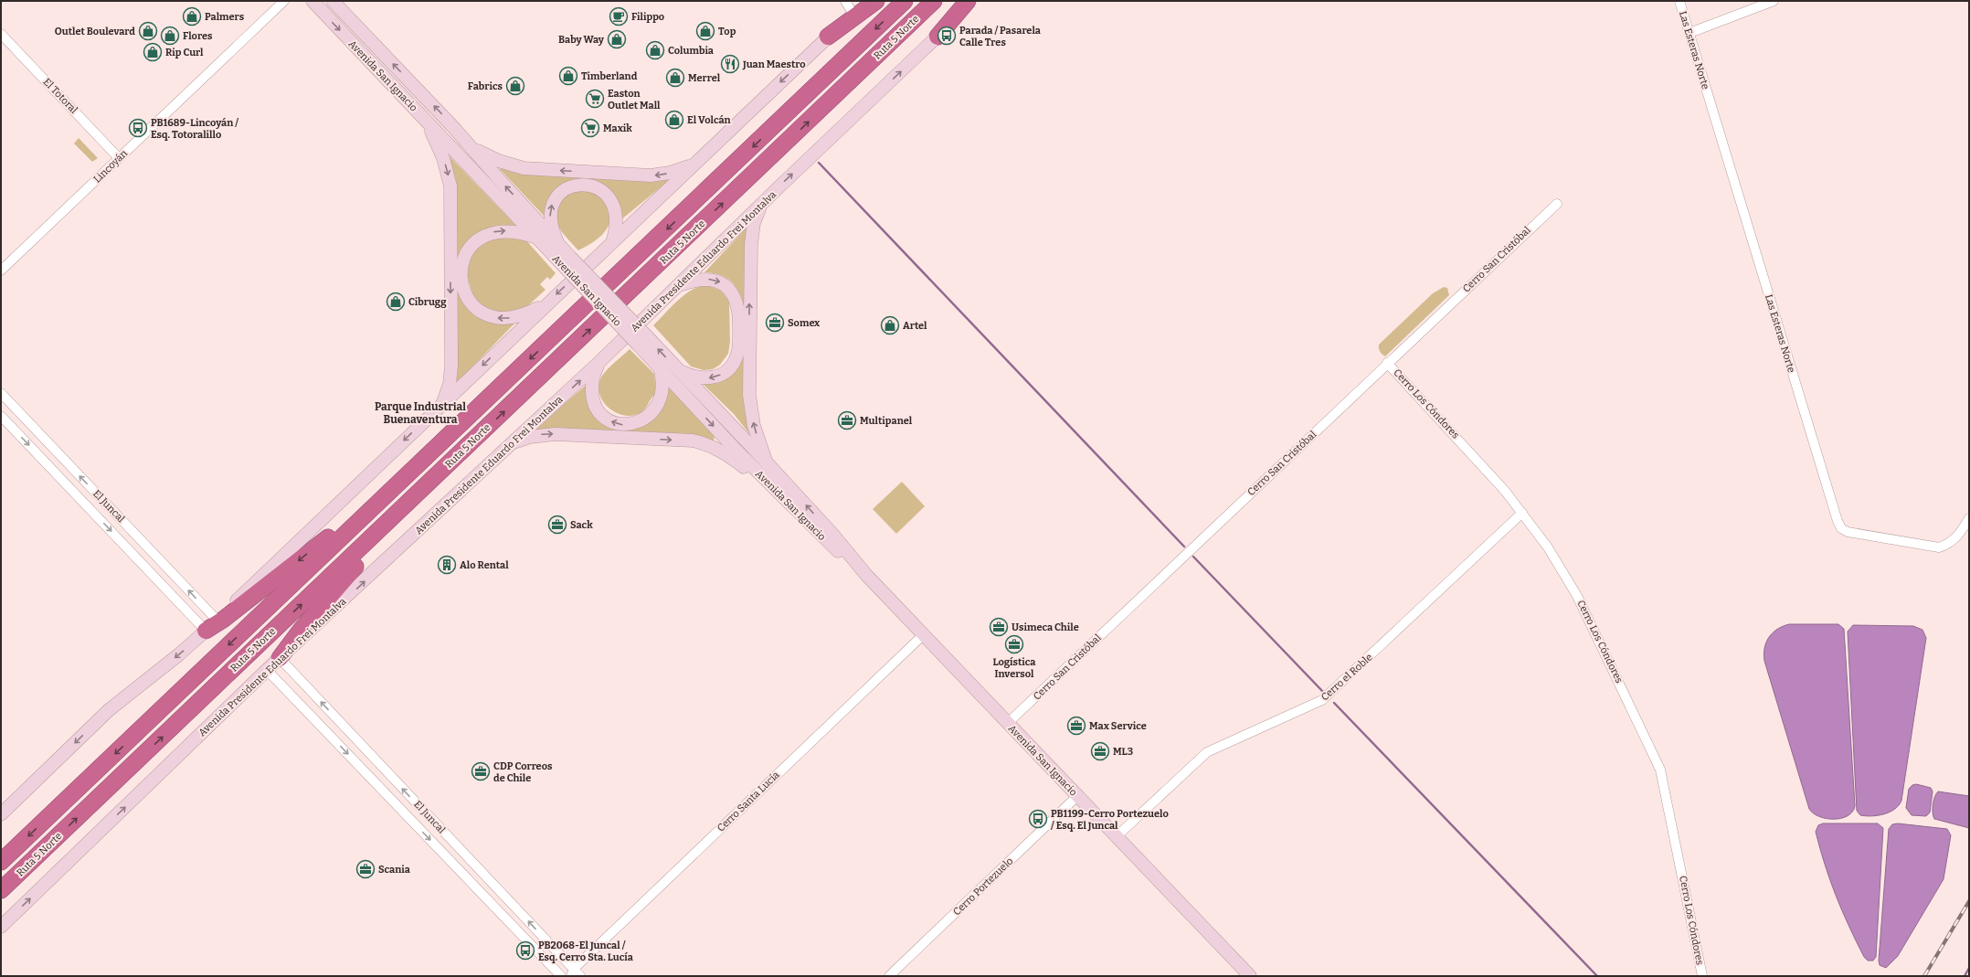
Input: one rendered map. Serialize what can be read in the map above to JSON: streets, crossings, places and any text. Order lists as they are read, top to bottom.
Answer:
{
  "streets": {
    "highway": ["Ruta 5 Norte"],
    "main road": ["Avenida San Ignacio", "Avenida Presidente Eduardo Frei Montalva"],
    "street": [
      "Las Esteras Norte",
      "El Totoral",
      "Lincoyán",
      "Cerro San Cristóbal",
      "Cerro Los Cóndores",
      "El Juncal",
      "Cerro el Roble",
      "Cerro Santa Lucía",
      "Cerro Portezuelo"
    ]
  },
  "crossings": [
    ["Avenida San Ignacio", "Cerro San Cristóbal"],
    ["Avenida San Ignacio", "Cerro el Roble"],
    ["Avenida San Ignacio", "Cerro Santa Lucía"],
    ["Avenida San Ignacio", "Cerro Portezuelo"],
    ["El Totoral", "Lincoyán"],
    ["Cerro San Cristóbal", "Cerro Los Cóndores"],
    ["Avenida Presidente Eduardo Frei Montalva", "El Juncal"],
    ["Cerro Los Cóndores", "Cerro el Roble"],
    ["El Juncal", "Cerro Santa Lucía"]
  ],
  "districts": ["Parque Industrial Buenaventura"],
  "places": {
    "shop": [
      "Palmers",
      "Outlet Boulevard",
      "Top",
      "Flores",
      "Baby Way",
      "Columbia",
      "Rip Curl",
      "Timberland",
      "Merrel",
      "Fabrics",
      "El Volcán",
      "Cibrugg",
      "Artel"
    ],
    "cafe": ["Filippo"],
    "bus stop": [
      "Parada / Pasarela Calle Tres",
      "PB1689-Lincoyán / Esq. Totoralillo",
      "PB1199-Cerro Portezuelo / Esq. El Juncal",
      "PB2068-El Juncal / Esq. Cerro Sta. Lucía"
    ],
    "restaurant": ["Juan Maestro"],
    "supermarket": ["Easton Outlet Mall", "Maxik"],
    "office": [
      "Somex",
      "Multipanel",
      "Sack",
      "Usimeca Chile",
      "Logística Inversol",
      "Max Service",
      "ML3",
      "CDP Correos de Chile",
      "Scania"
    ],
    "building": ["Alo Rental"]
  }
}
